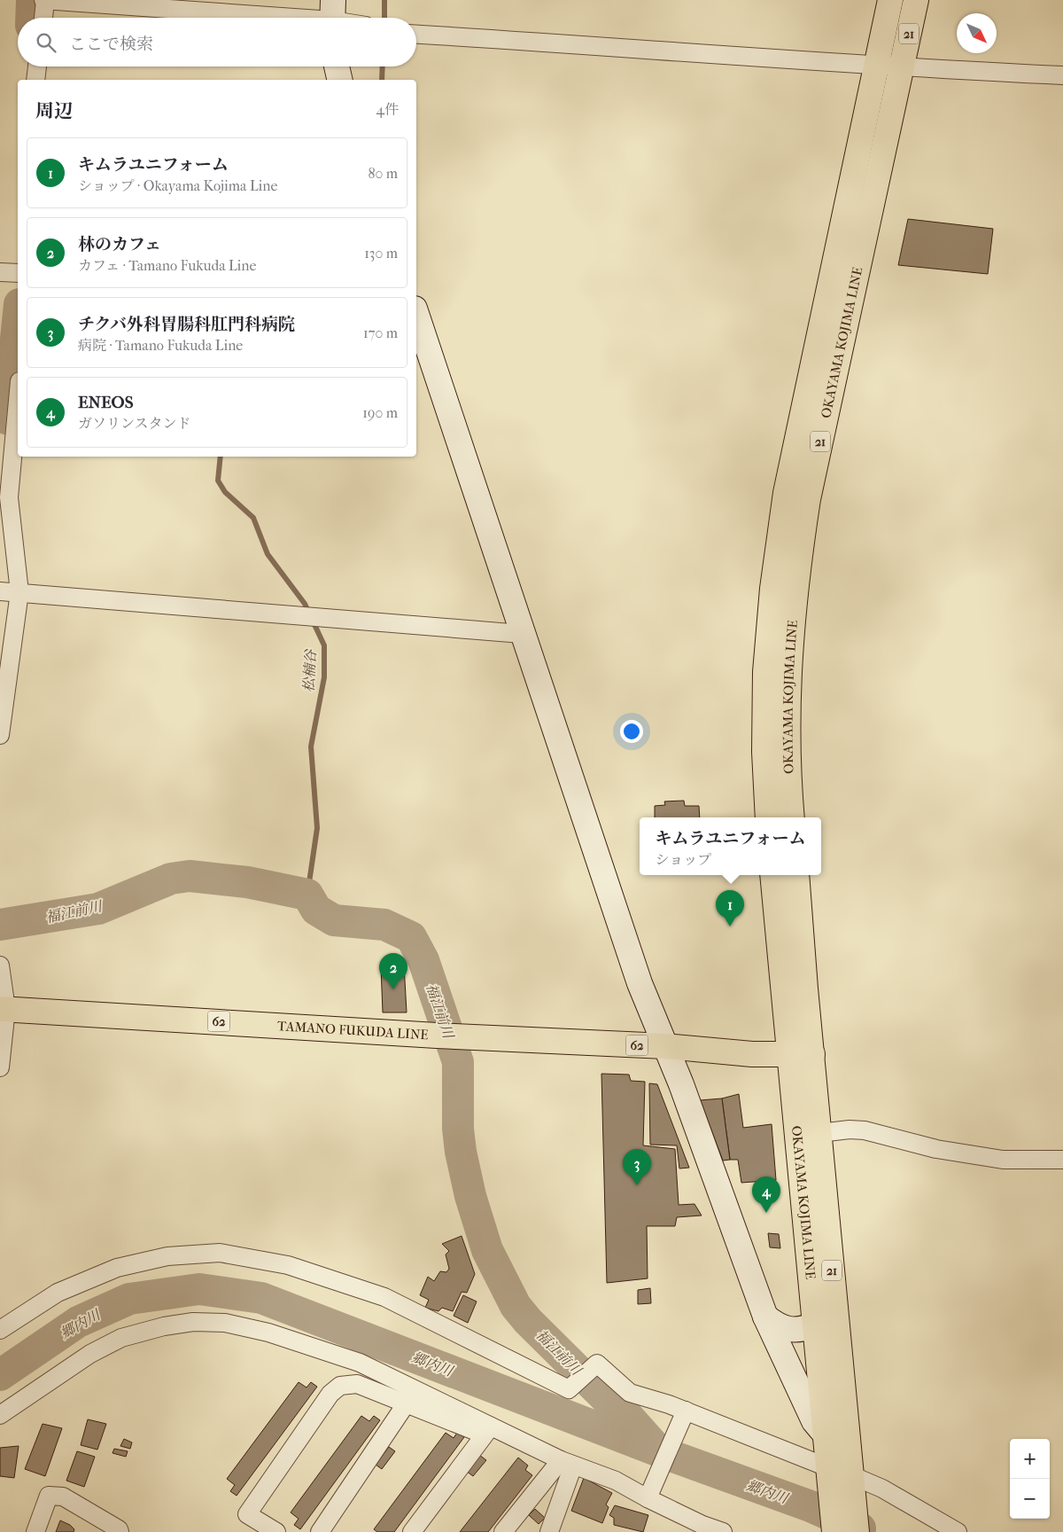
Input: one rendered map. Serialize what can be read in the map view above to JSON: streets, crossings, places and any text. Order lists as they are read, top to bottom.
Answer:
{
  "streets": {
    "main road": [
      "21",
      "OKAYAMA KOJIMA LINE",
      "62",
      "TAMANO FUKUDA LINE"
    ]
  },
  "crossings": [
    ["OKAYAMA KOJIMA LINE", "TAMANO FUKUDA LINE"]
  ],
  "water": ["松楠谷", "福江前川", "郷内川"],
  "north": "bottom right",
  "page": {
    "search": "ここで検索",
    "heading": ["周辺", "4件"],
    "list": [
      {
        "mark": "1",
        "name": "キムラユニフォーム",
        "note": "ショップ · Okayama Kojima Line",
        "value": "80 m"
      },
      {
        "mark": "2",
        "name": "林のカフェ",
        "note": "カフェ · Tamano Fukuda Line",
        "value": "130 m"
      },
      {
        "mark": "3",
        "name": "チクバ外科胃腸科肛門科病院",
        "note": "病院 · Tamano Fukuda Line",
        "value": "170 m"
      },
      {
        "mark": "4",
        "name": "ENEOS",
        "note": "ガソリンスタンド",
        "value": "190 m"
      }
    ],
    "popup": ["キムラユニフォーム", "ショップ"],
    "pins": [
      "1",
      "2",
      "3",
      "4"
    ],
    "map_buttons": ["+", "−"]
  }
}
